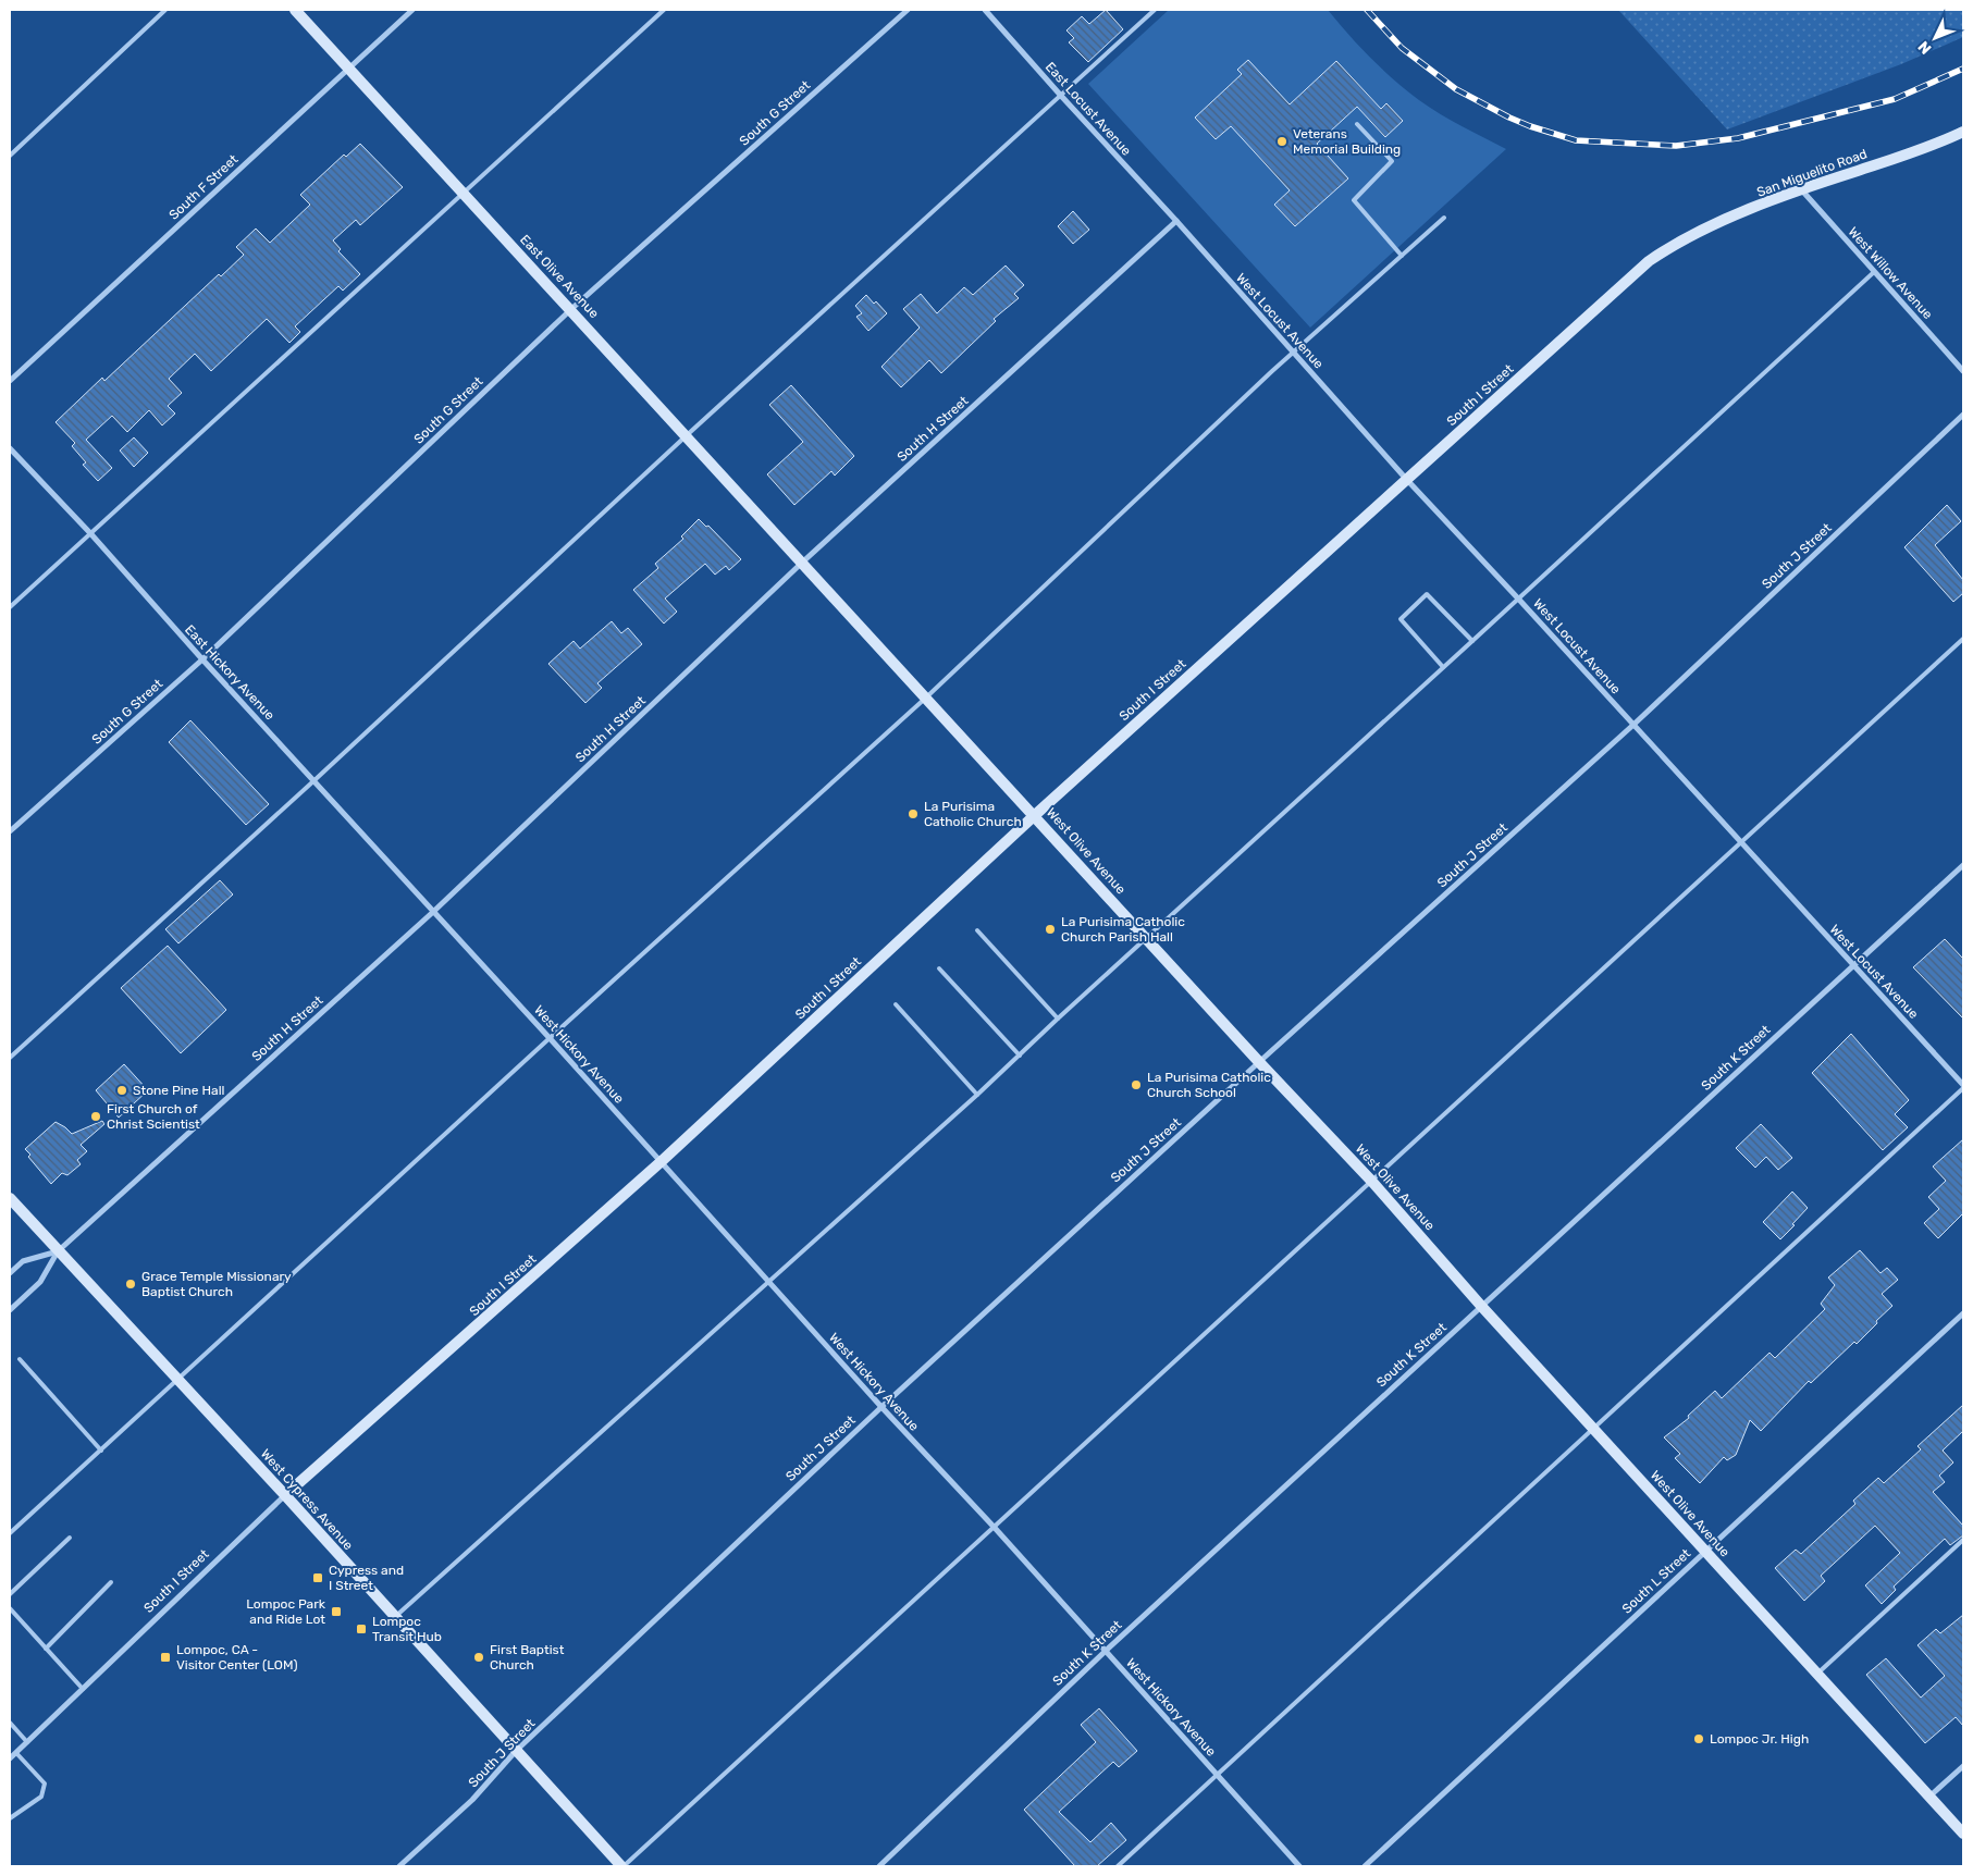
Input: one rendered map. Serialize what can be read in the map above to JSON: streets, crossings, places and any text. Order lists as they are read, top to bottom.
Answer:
{
  "streets": {
    "street": [
      "East Locust Avenue",
      "South G Street",
      "San Miguelito Road",
      "South F Street",
      "West Willow Avenue",
      "East Olive Avenue",
      "West Locust Avenue",
      "South I Street",
      "South H Street",
      "South J Street",
      "East Hickory Avenue",
      "West Olive Avenue",
      "West Hickory Avenue",
      "South K Street",
      "West Cypress Avenue",
      "South L Street"
    ]
  },
  "crossings": [
    ["East Locust Avenue", "West Locust Avenue"],
    ["East Locust Avenue", "South H Street"],
    ["South G Street", "East Olive Avenue"],
    ["South G Street", "East Hickory Avenue"],
    ["San Miguelito Road", "West Willow Avenue"],
    ["San Miguelito Road", "South I Street"],
    ["South F Street", "East Olive Avenue"],
    ["East Olive Avenue", "South H Street"],
    ["East Olive Avenue", "West Olive Avenue"],
    ["West Locust Avenue", "South I Street"],
    ["West Locust Avenue", "South H Street"],
    ["West Locust Avenue", "South J Street"],
    ["West Locust Avenue", "South K Street"],
    ["South I Street", "West Olive Avenue"],
    ["South I Street", "West Hickory Avenue"],
    ["South I Street", "West Cypress Avenue"],
    ["South H Street", "East Hickory Avenue"],
    ["South H Street", "West Olive Avenue"],
    ["South H Street", "West Hickory Avenue"],
    ["South H Street", "West Cypress Avenue"],
    ["South J Street", "West Olive Avenue"],
    ["South J Street", "West Hickory Avenue"],
    ["South J Street", "West Cypress Avenue"],
    ["East Hickory Avenue", "West Hickory Avenue"],
    ["West Olive Avenue", "South K Street"],
    ["West Olive Avenue", "South L Street"],
    ["West Hickory Avenue", "South K Street"]
  ],
  "places": {
    "other": [
      "Veterans Memorial Building",
      "La Purisima Catholic Church",
      "La Purisima Catholic Church Parish Hall",
      "La Purisima Catholic Church School",
      "Stone Pine Hall",
      "First Church of Christ Scientist",
      "Grace Temple Missionary Baptist Church",
      "First Baptist Church",
      "Lompoc Jr. High"
    ],
    "transit": [
      "Cypress and I Street",
      "Lompoc Park and Ride Lot",
      "Lompoc Transit Hub",
      "Lompoc, CA - Visitor Center (LOM)"
    ]
  },
  "north": "bottom left"
}
